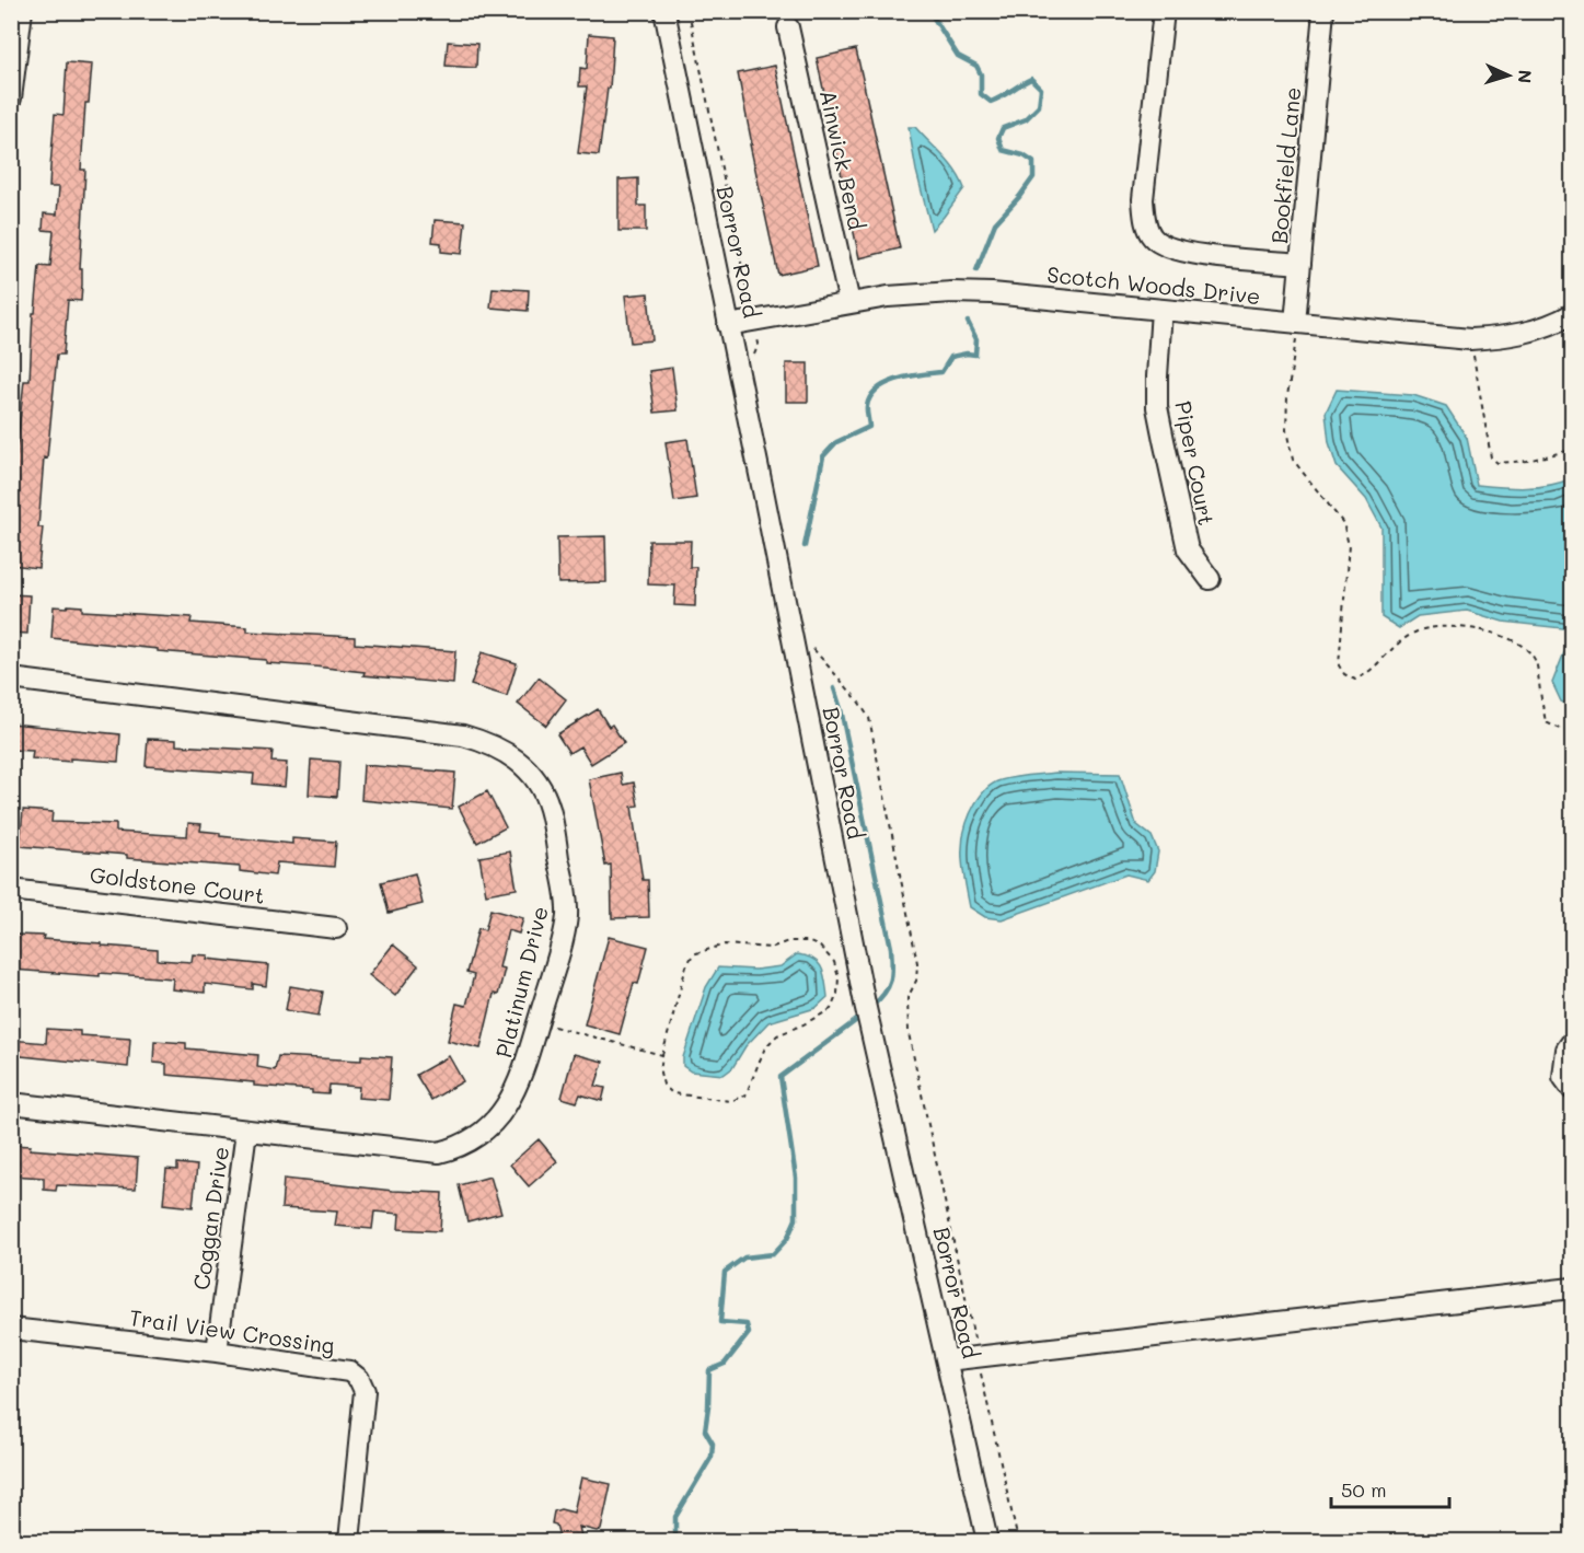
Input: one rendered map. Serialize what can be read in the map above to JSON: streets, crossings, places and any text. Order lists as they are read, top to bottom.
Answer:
{
  "streets": {
    "street": [
      "Ainwick Bend",
      "Bookfield Lane",
      "Borror Road",
      "Scotch Woods Drive",
      "Piper Court",
      "Goldstone Court",
      "Platinum Drive",
      "Coggan Drive",
      "Trail View Crossing"
    ]
  },
  "crossings": [
    ["Ainwick Bend", "Scotch Woods Drive"],
    ["Bookfield Lane", "Scotch Woods Drive"],
    ["Borror Road", "Scotch Woods Drive"],
    ["Scotch Woods Drive", "Piper Court"],
    ["Platinum Drive", "Coggan Drive"],
    ["Coggan Drive", "Trail View Crossing"]
  ],
  "scale_bar": "50 m",
  "north": "right"
}
